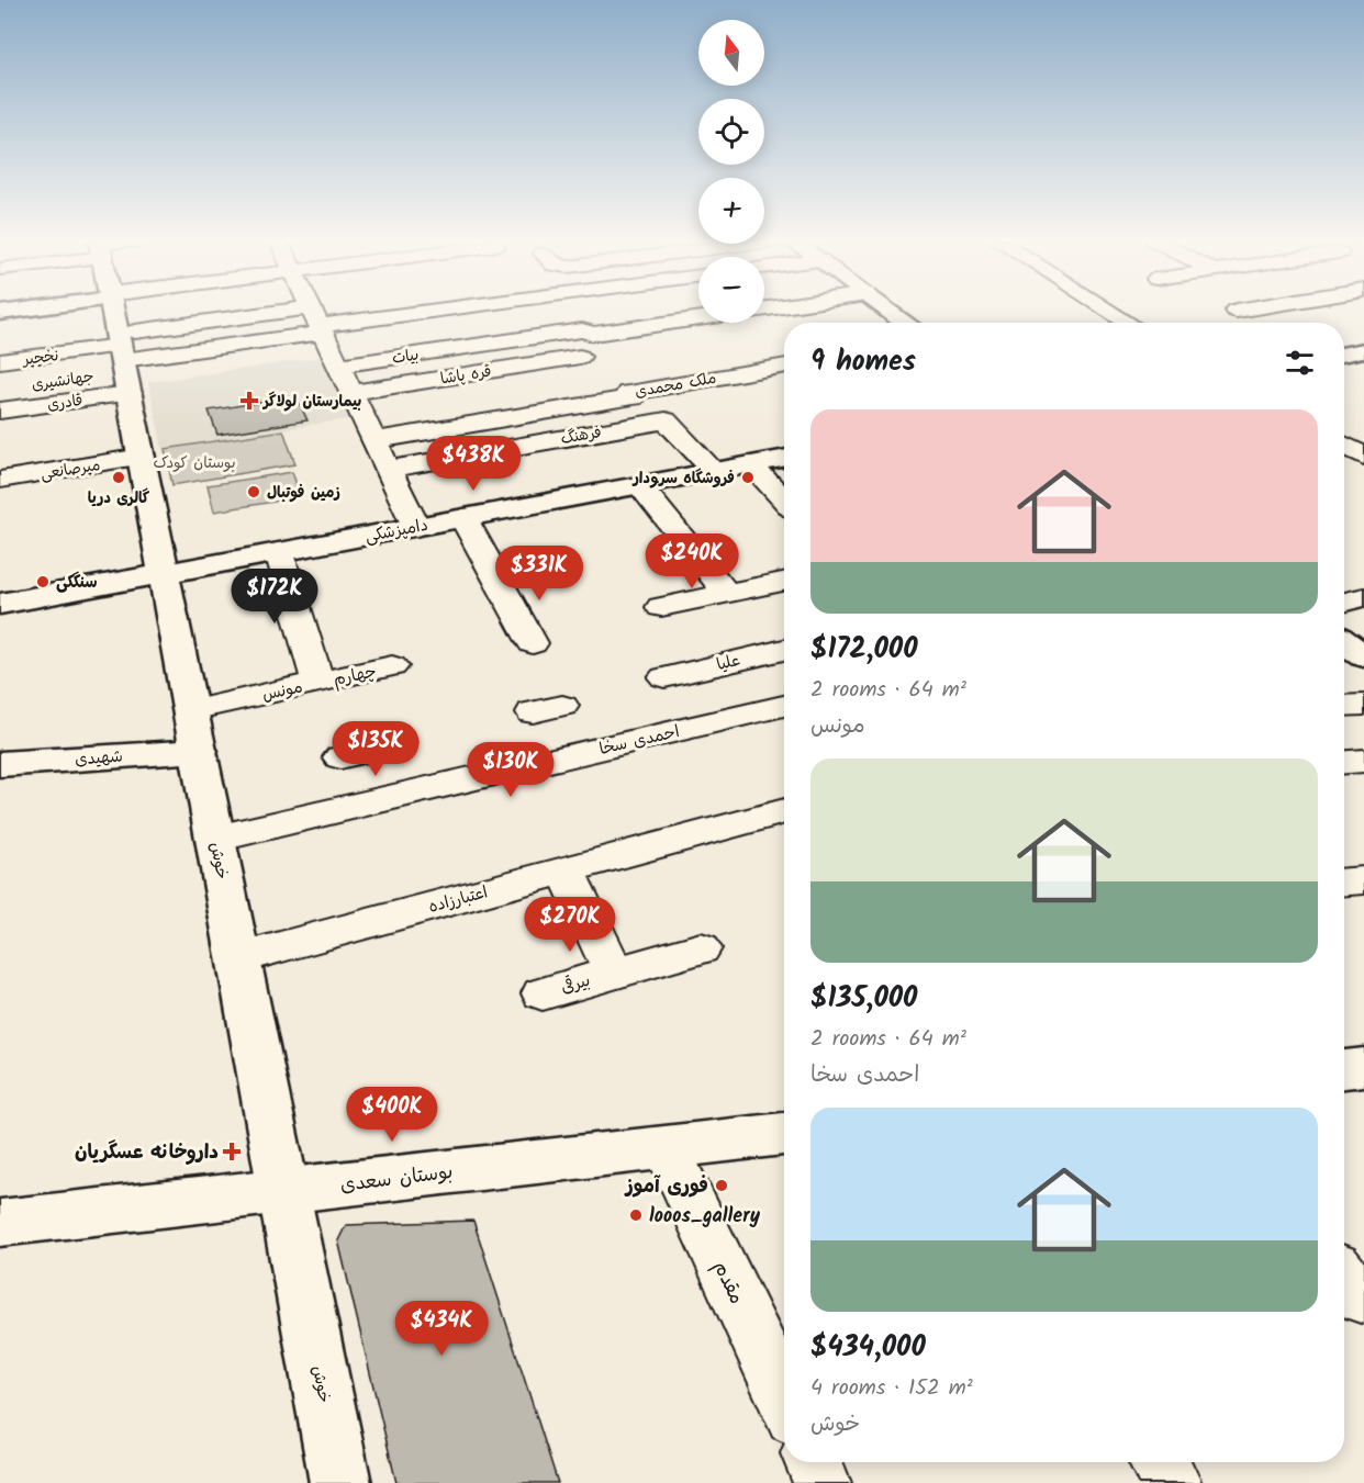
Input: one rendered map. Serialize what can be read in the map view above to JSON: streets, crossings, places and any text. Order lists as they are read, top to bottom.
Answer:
{
  "streets": {
    "main road": [
      "دامپزشکی",
      "شهیدی",
      "خوش",
      "بوستان سعدی"
    ],
    "street": [
      "بیات",
      "نخجیر",
      "قره پاشا",
      "جهانشیری",
      "ملک محمدی",
      "قادری",
      "فرهنگ",
      "میرصانعی",
      "علیا",
      "چهارم",
      "مونس",
      "احمدی سخا",
      "اعتبارزاده",
      "بیرقی",
      "مقدم"
    ]
  },
  "crossings": [
    ["نخجیر", "جهانشیری"],
    ["نخجیر", "قادری"],
    ["نخجیر", "خوش"],
    ["جهانشیری", "قادری"],
    ["جهانشیری", "خوش"],
    ["قادری", "خوش"],
    ["فرهنگ", "دامپزشکی"],
    ["میرصانعی", "خوش"],
    ["دامپزشکی", "مونس"],
    ["دامپزشکی", "خوش"],
    ["چهارم", "مونس"],
    ["مونس", "خوش"],
    ["احمدی سخا", "خوش"],
    ["شهیدی", "خوش"],
    ["خوش", "اعتبارزاده"],
    ["خوش", "بوستان سعدی"],
    ["اعتبارزاده", "بیرقی"],
    ["بوستان سعدی", "مقدم"]
  ],
  "parks": ["بوستان کودک"],
  "places": {
    "health": ["بیمارستان لولاگر", "داروخانه عسگریان"],
    "other": [
      "گالری دریا",
      "فروشگاه سرودار",
      "زمین فوتبال",
      "سنگکی",
      "فوری آموز",
      "looos_gallery"
    ]
  },
  "north": "top",
  "page": {
    "map_buttons": ["+", "−"],
    "heading": "9 homes",
    "list": [
      {
        "name": "$172,000",
        "note": "2 rooms · 64 m² · مونس"
      },
      {
        "name": "$135,000",
        "note": "2 rooms · 64 m² · احمدی سخا"
      },
      {
        "name": "$434,000",
        "note": "4 rooms · 152 m² · خوش"
      }
    ],
    "price": [
      "$438K",
      "$240K",
      "$331K",
      "$172K",
      "$135K",
      "$130K",
      "$270K",
      "$400K",
      "$434K"
    ]
  }
}
